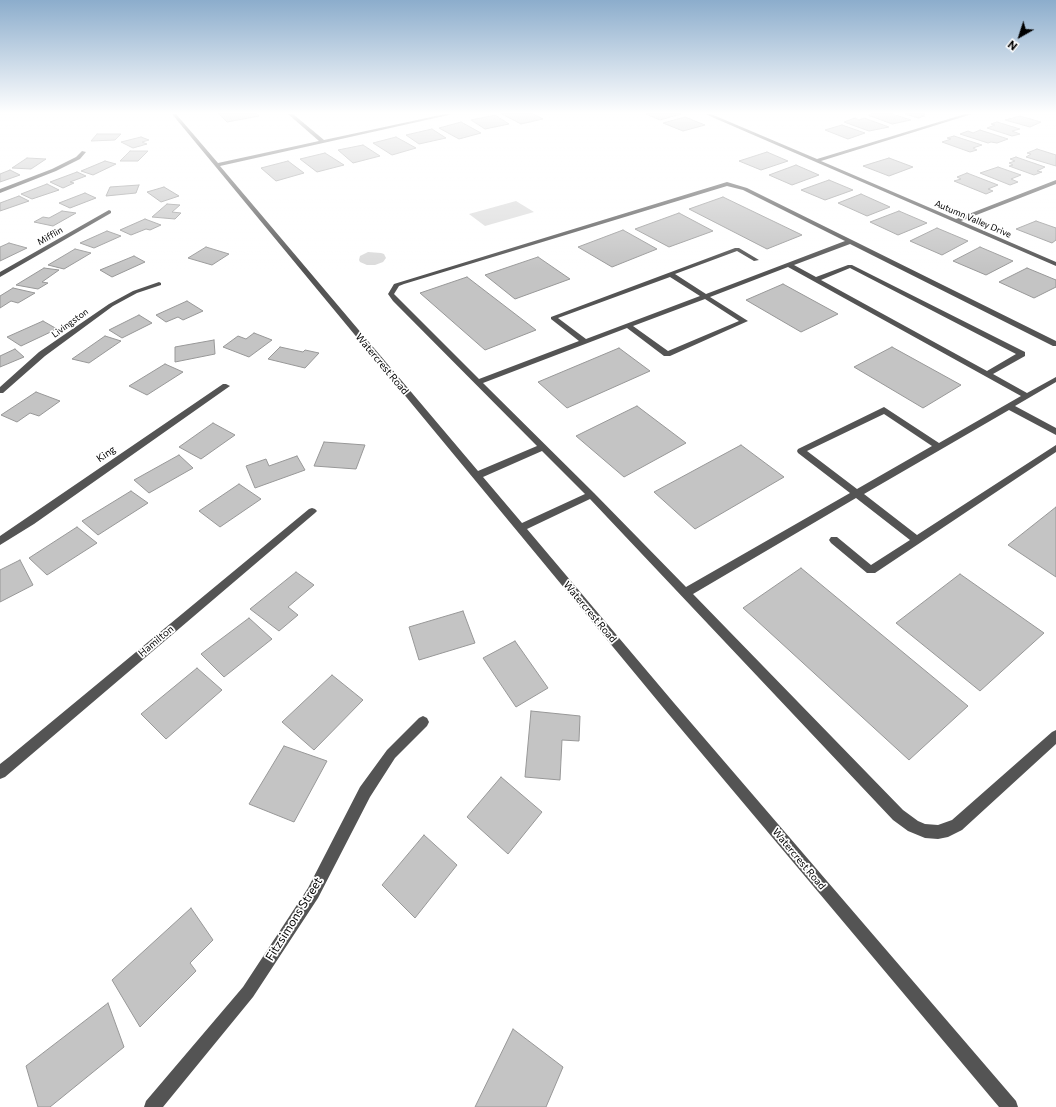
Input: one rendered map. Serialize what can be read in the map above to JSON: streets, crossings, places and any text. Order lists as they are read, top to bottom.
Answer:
{
  "streets": {
    "street": [
      "Autumn Valley Drive",
      "Mifflin",
      "Livingston",
      "Watercrest Road",
      "King",
      "Hamilton",
      "Fitzsimons Street"
    ]
  },
  "north": "bottom left"
}
